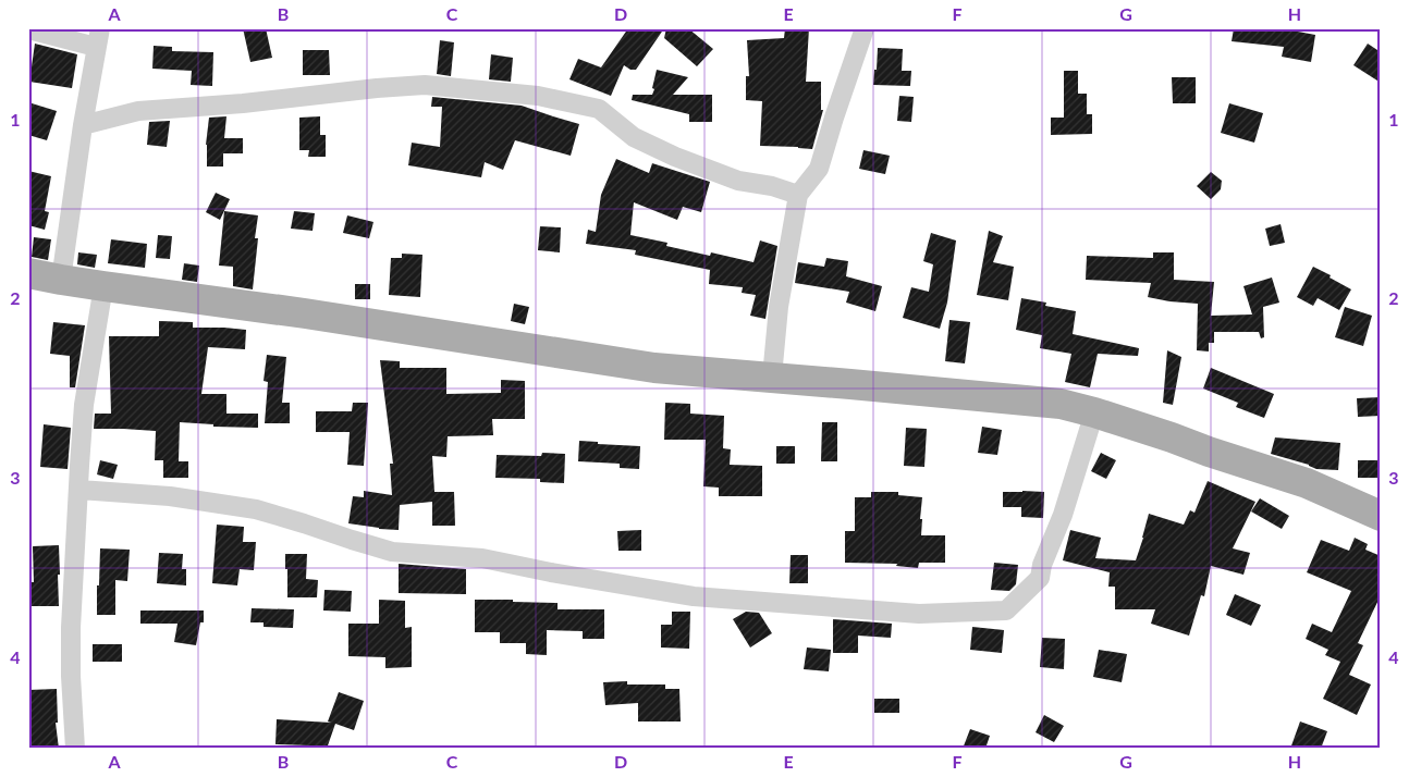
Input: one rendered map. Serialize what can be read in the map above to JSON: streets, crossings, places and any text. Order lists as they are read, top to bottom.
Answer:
{
  "grid": {
    "columns": [
      "A",
      "B",
      "C",
      "D",
      "E",
      "F",
      "G",
      "H"
    ],
    "rows": [
      "1",
      "2",
      "3",
      "4"
    ]
  }
}
